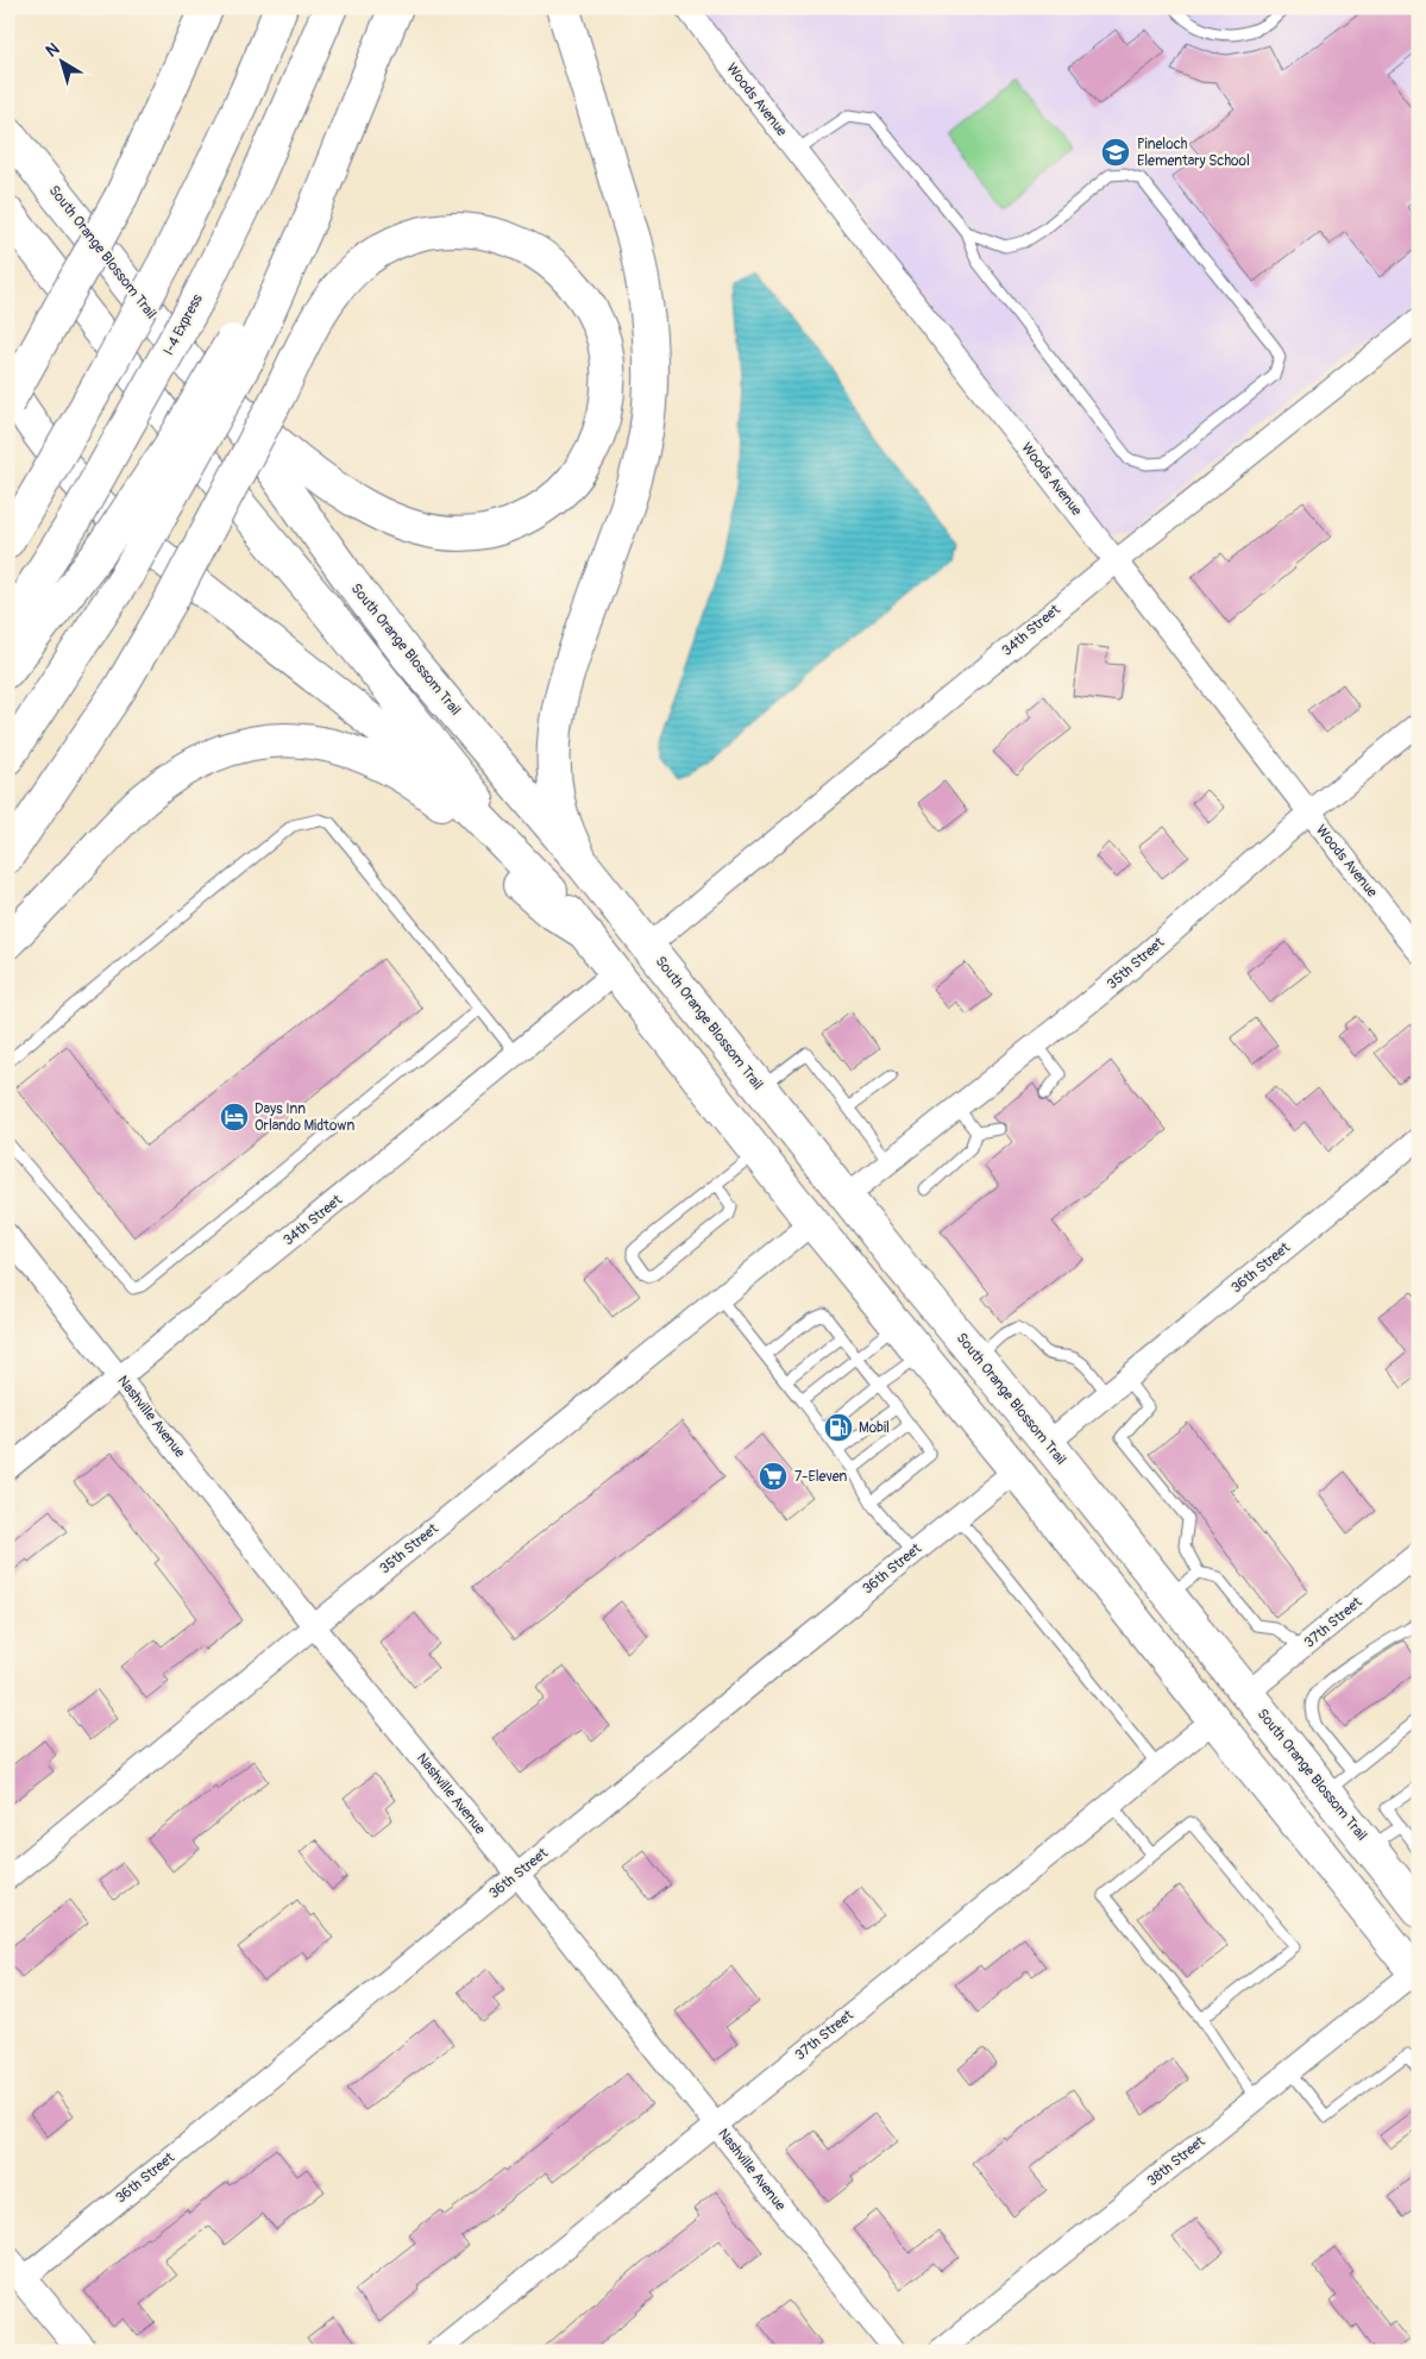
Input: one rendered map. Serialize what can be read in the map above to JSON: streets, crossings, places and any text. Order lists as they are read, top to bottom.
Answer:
{
  "streets": {
    "main road": ["South Orange Blossom Trail", "I-4 Express"],
    "street": [
      "Woods Avenue",
      "34th Street",
      "35th Street",
      "36th Street",
      "Nashville Avenue",
      "37th Street",
      "38th Street"
    ]
  },
  "crossings": [
    ["Woods Avenue", "34th Street"],
    ["Woods Avenue", "35th Street"],
    ["South Orange Blossom Trail", "34th Street"],
    ["South Orange Blossom Trail", "35th Street"],
    ["South Orange Blossom Trail", "36th Street"],
    ["South Orange Blossom Trail", "37th Street"],
    ["34th Street", "Nashville Avenue"],
    ["35th Street", "Nashville Avenue"],
    ["36th Street", "Nashville Avenue"],
    ["Nashville Avenue", "37th Street"]
  ],
  "places": {
    "school or university": ["Pineloch Elementary School"],
    "hotel": ["Days Inn Orlando Midtown"],
    "fuel station": ["Mobil"],
    "supermarket": ["7-Eleven"]
  },
  "north": "top left"
}
